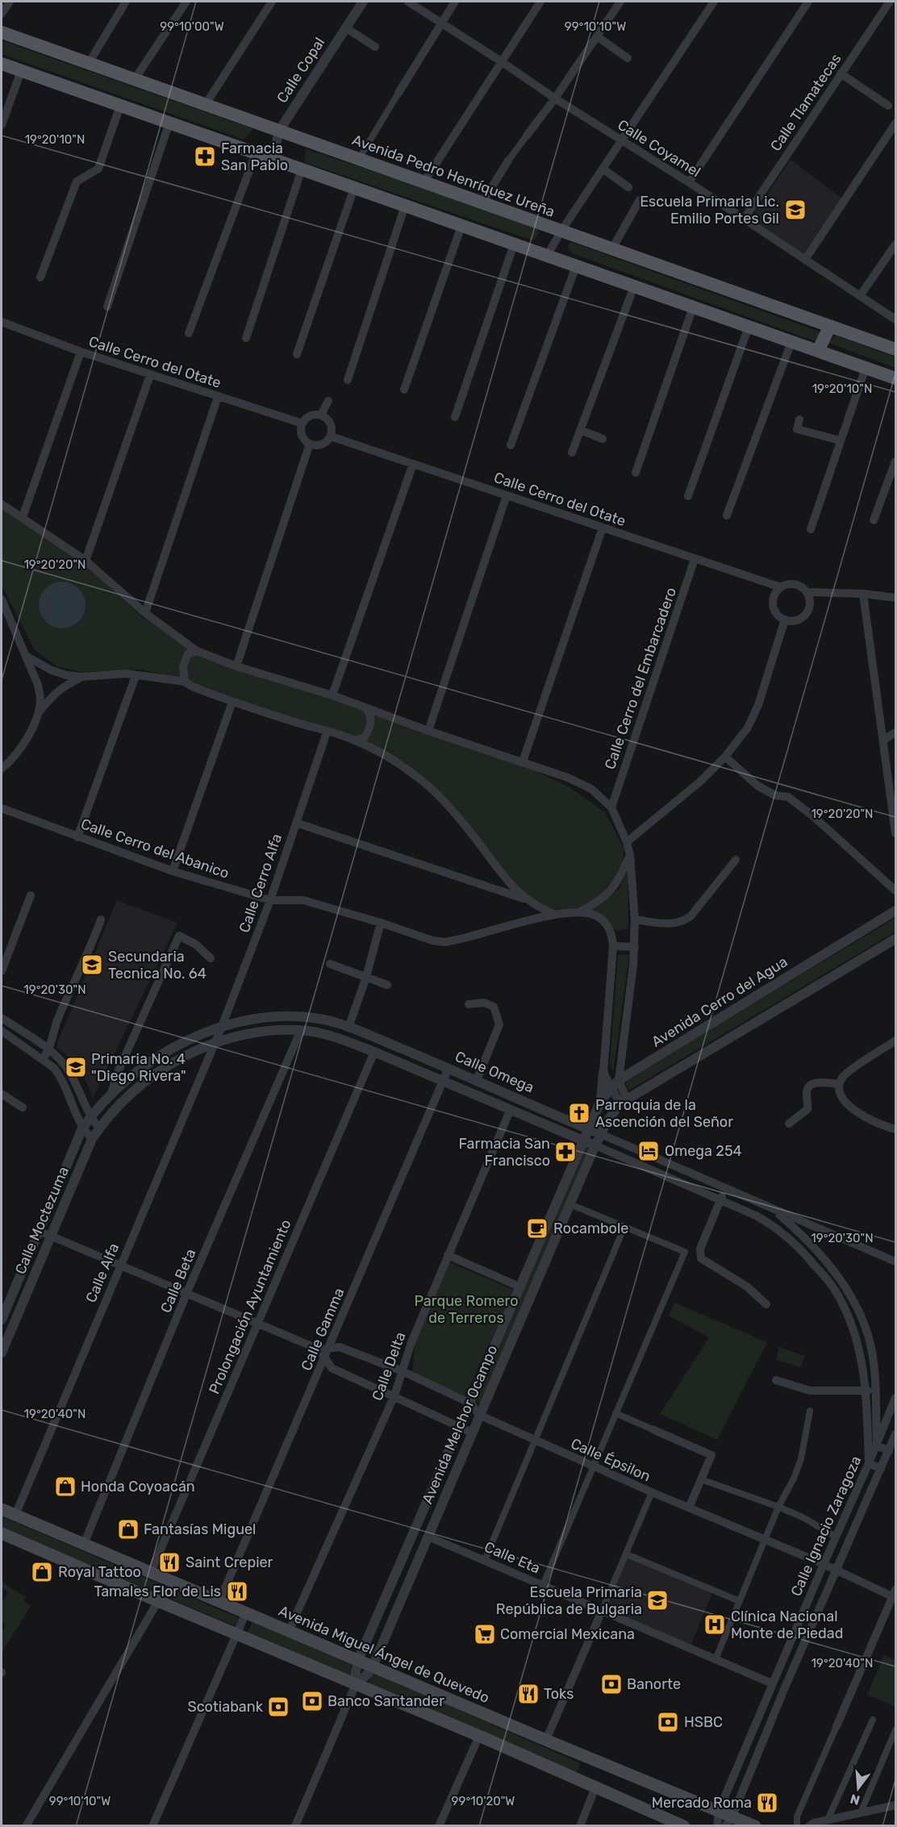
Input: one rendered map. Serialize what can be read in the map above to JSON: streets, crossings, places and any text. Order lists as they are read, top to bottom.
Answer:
{
  "streets": {
    "main road": ["Avenida Pedro Henríquez Ureña", "Avenida Miguel Ángel de Quevedo"],
    "street": [
      "Calle Copal",
      "Calle Tlamatecas",
      "Calle Coyamel",
      "Calle Cerro del Otate",
      "Calle Cerro del Embarcadero",
      "Calle Cerro del Abanico",
      "Calle Cerro Alfa",
      "Avenida Cerro del Agua",
      "Calle Omega",
      "Calle Moctezuma",
      "Calle Alfa",
      "Calle Beta",
      "Prolongación Ayuntamiento",
      "Calle Gamma",
      "Calle Delta",
      "Avenida Melchor Ocampo",
      "Calle Épsilon",
      "Calle Ignacio Zaragoza",
      "Calle Eta"
    ]
  },
  "crossings": [
    ["Calle Copal", "Avenida Pedro Henríquez Ureña"],
    ["Calle Tlamatecas", "Calle Coyamel"],
    ["Calle Cerro del Otate", "Calle Cerro del Embarcadero"],
    ["Calle Cerro del Abanico", "Calle Cerro Alfa"],
    ["Calle Cerro Alfa", "Calle Omega"],
    ["Calle Cerro Alfa", "Calle Alfa"],
    ["Avenida Cerro del Agua", "Calle Omega"],
    ["Avenida Cerro del Agua", "Avenida Melchor Ocampo"],
    ["Calle Omega", "Calle Moctezuma"],
    ["Calle Omega", "Calle Alfa"],
    ["Calle Omega", "Calle Beta"],
    ["Calle Omega", "Prolongación Ayuntamiento"],
    ["Calle Omega", "Calle Gamma"],
    ["Calle Omega", "Calle Delta"],
    ["Calle Omega", "Avenida Melchor Ocampo"],
    ["Calle Omega", "Calle Ignacio Zaragoza"],
    ["Calle Alfa", "Avenida Miguel Ángel de Quevedo"],
    ["Calle Beta", "Avenida Miguel Ángel de Quevedo"],
    ["Prolongación Ayuntamiento", "Avenida Miguel Ángel de Quevedo"],
    ["Calle Gamma", "Avenida Miguel Ángel de Quevedo"],
    ["Calle Delta", "Avenida Miguel Ángel de Quevedo"],
    ["Avenida Melchor Ocampo", "Calle Épsilon"],
    ["Avenida Melchor Ocampo", "Calle Eta"],
    ["Avenida Melchor Ocampo", "Avenida Miguel Ángel de Quevedo"],
    ["Calle Épsilon", "Calle Ignacio Zaragoza"],
    ["Calle Ignacio Zaragoza", "Calle Eta"],
    ["Calle Ignacio Zaragoza", "Avenida Miguel Ángel de Quevedo"]
  ],
  "parks": ["Parque Romero de Terreros"],
  "places": {
    "pharmacy": ["Farmacia San Pablo", "Farmacia San Francisco"],
    "school or university": [
      "Escuela Primaria Lic. Emilio Portes Gil",
      "Secundaria Tecnica No. 64",
      "Primaria No. 4 \"Diego Rivera\"",
      "Escuela Primaria República de Bulgaria"
    ],
    "church": ["Parroquia de la Ascención del Señor"],
    "hotel": ["Omega 254"],
    "cafe": ["Rocambole"],
    "shop": ["Honda Coyoacán", "Fantasías Miguel", "Royal Tattoo"],
    "restaurant": [
      "Saint Crepier",
      "Tamales Flor de Lis",
      "Toks",
      "Mercado Roma"
    ],
    "hospital": ["Clínica Nacional Monte de Piedad"],
    "supermarket": ["Comercial Mexicana"],
    "bank": [
      "Banorte",
      "Banco Santander",
      "Scotiabank",
      "HSBC"
    ]
  },
  "north": "bottom",
  "coordinates": [
    "99°10'00\"W",
    "99°10'10\"W",
    "19°20'10\"N",
    "19°20'20\"N",
    "19°20'30\"N",
    "19°20'40\"N",
    "99°10'20\"W"
  ]
}
